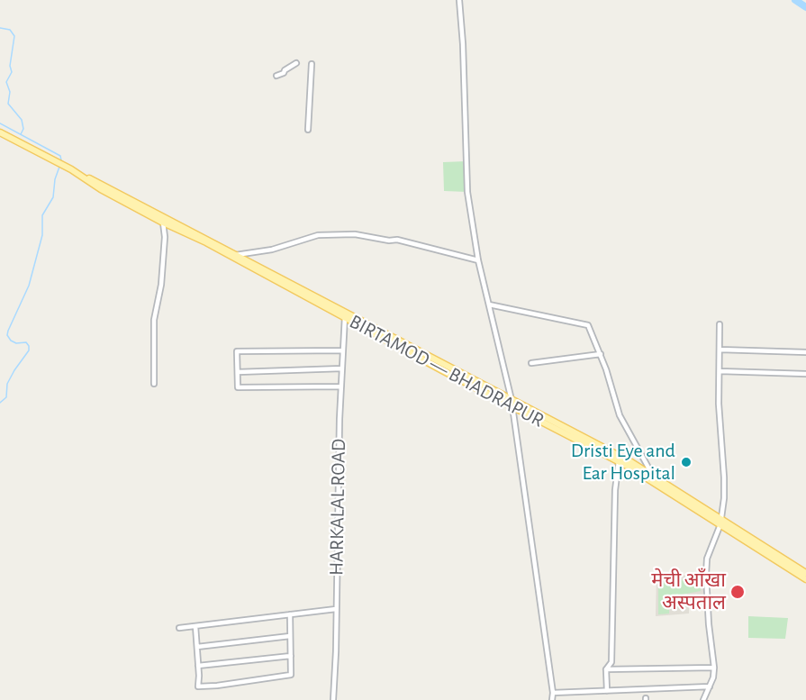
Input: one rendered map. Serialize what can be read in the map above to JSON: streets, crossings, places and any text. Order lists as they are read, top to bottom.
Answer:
{
  "streets": {
    "main road": ["BIRTAMOD — BHADRAPUR"],
    "street": ["HARKALAL ROAD"]
  },
  "crossings": [
    ["BIRTAMOD — BHADRAPUR", "HARKALAL ROAD"]
  ],
  "places": ["Dristi Eye and Ear Hospital", "मेची आँखा अस्पताल"]
}
